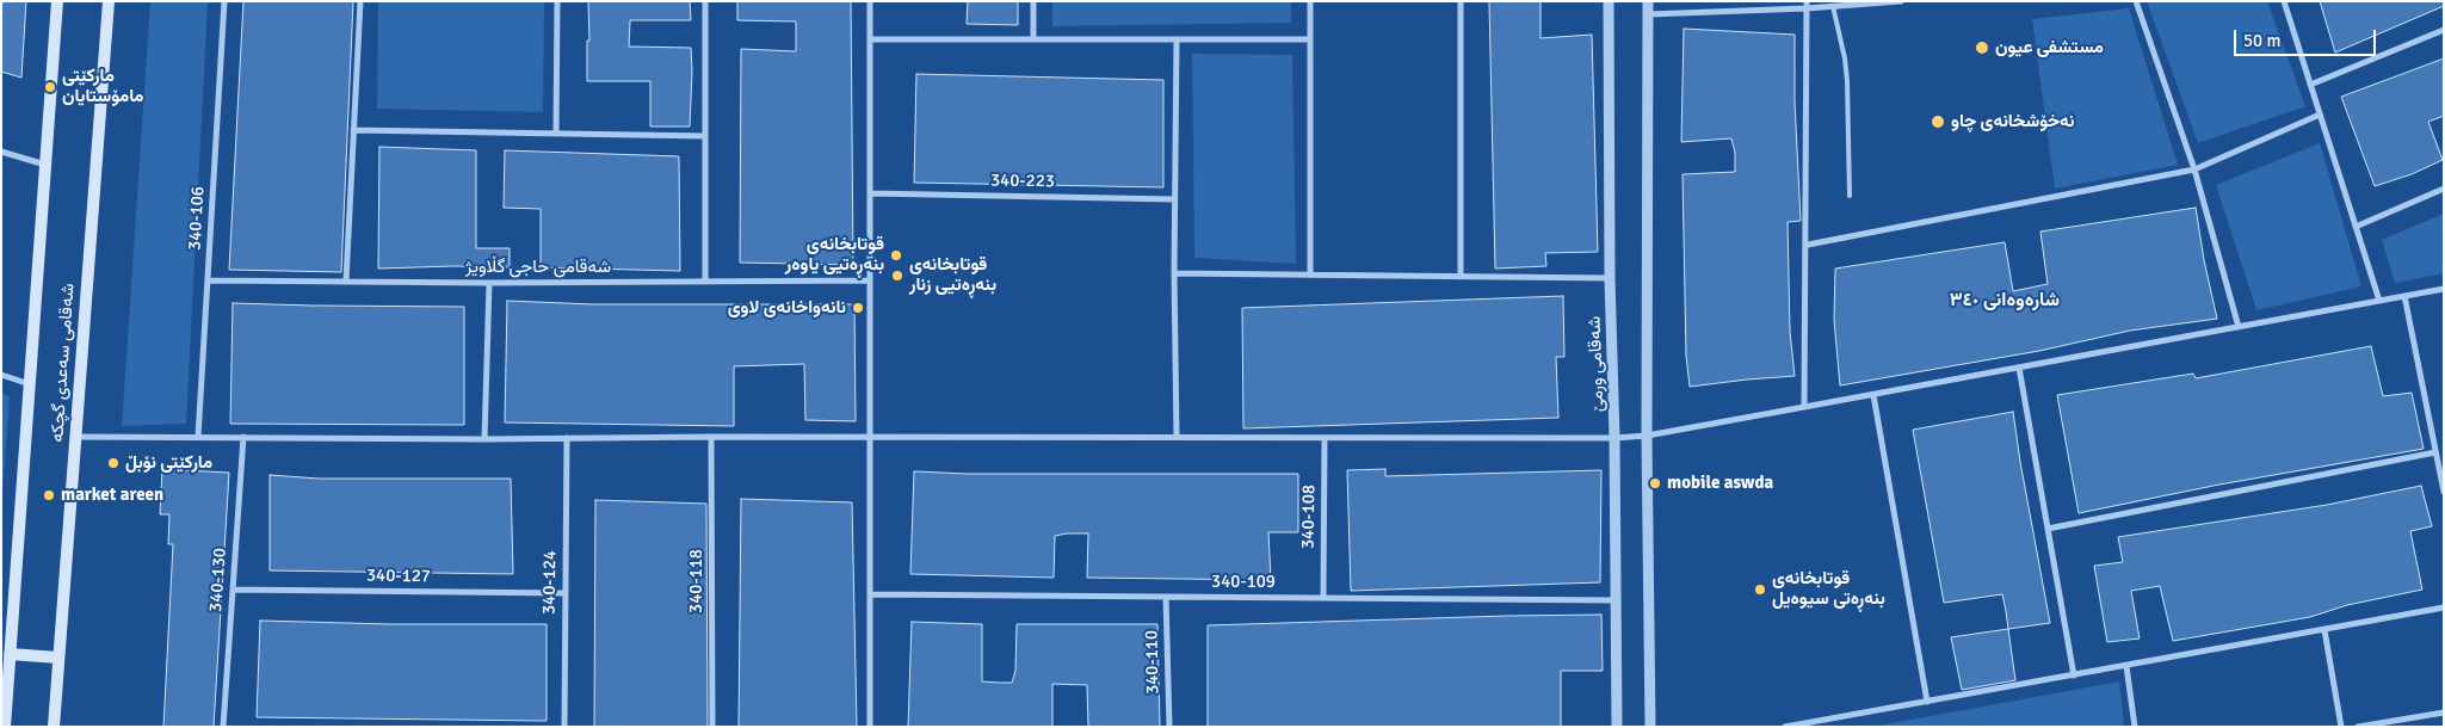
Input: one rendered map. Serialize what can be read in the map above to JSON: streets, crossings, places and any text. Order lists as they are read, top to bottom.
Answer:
{
  "streets": {
    "main road": ["شەقامی سەعدی گچکە"],
    "street": [
      "340-223",
      "340-106",
      "شەقامی حاجی گڵاویژ",
      "شەقامی ورمێ",
      "340-108",
      "340-127",
      "340-130",
      "340-118",
      "340-124",
      "340-109",
      "340-110"
    ]
  },
  "crossings": [
    ["340-106", "شەقامی حاجی گڵاویژ"],
    ["شەقامی ورمێ", "340-109"],
    ["340-108", "340-109"],
    ["340-127", "340-130"],
    ["340-127", "340-124"],
    ["340-109", "340-110"]
  ],
  "districts": ["شارەوەانی ٣٤٠"],
  "places": [
    "مستشفى عيون",
    "مارکێتی مامۆستایان",
    "نەخۆشخانەی چاو",
    "قوتابخانەی بنەڕەتیی یاوەر",
    "قوتابخانەی بنەڕەتیی زنار",
    "نانەواخانەی لاوی",
    "مارکێتی نۆبڵ",
    "mobile aswda",
    "market areen",
    "قوتابخانەی بنەڕەتی سیوەیل"
  ],
  "scale_bar": "50 m"
}
